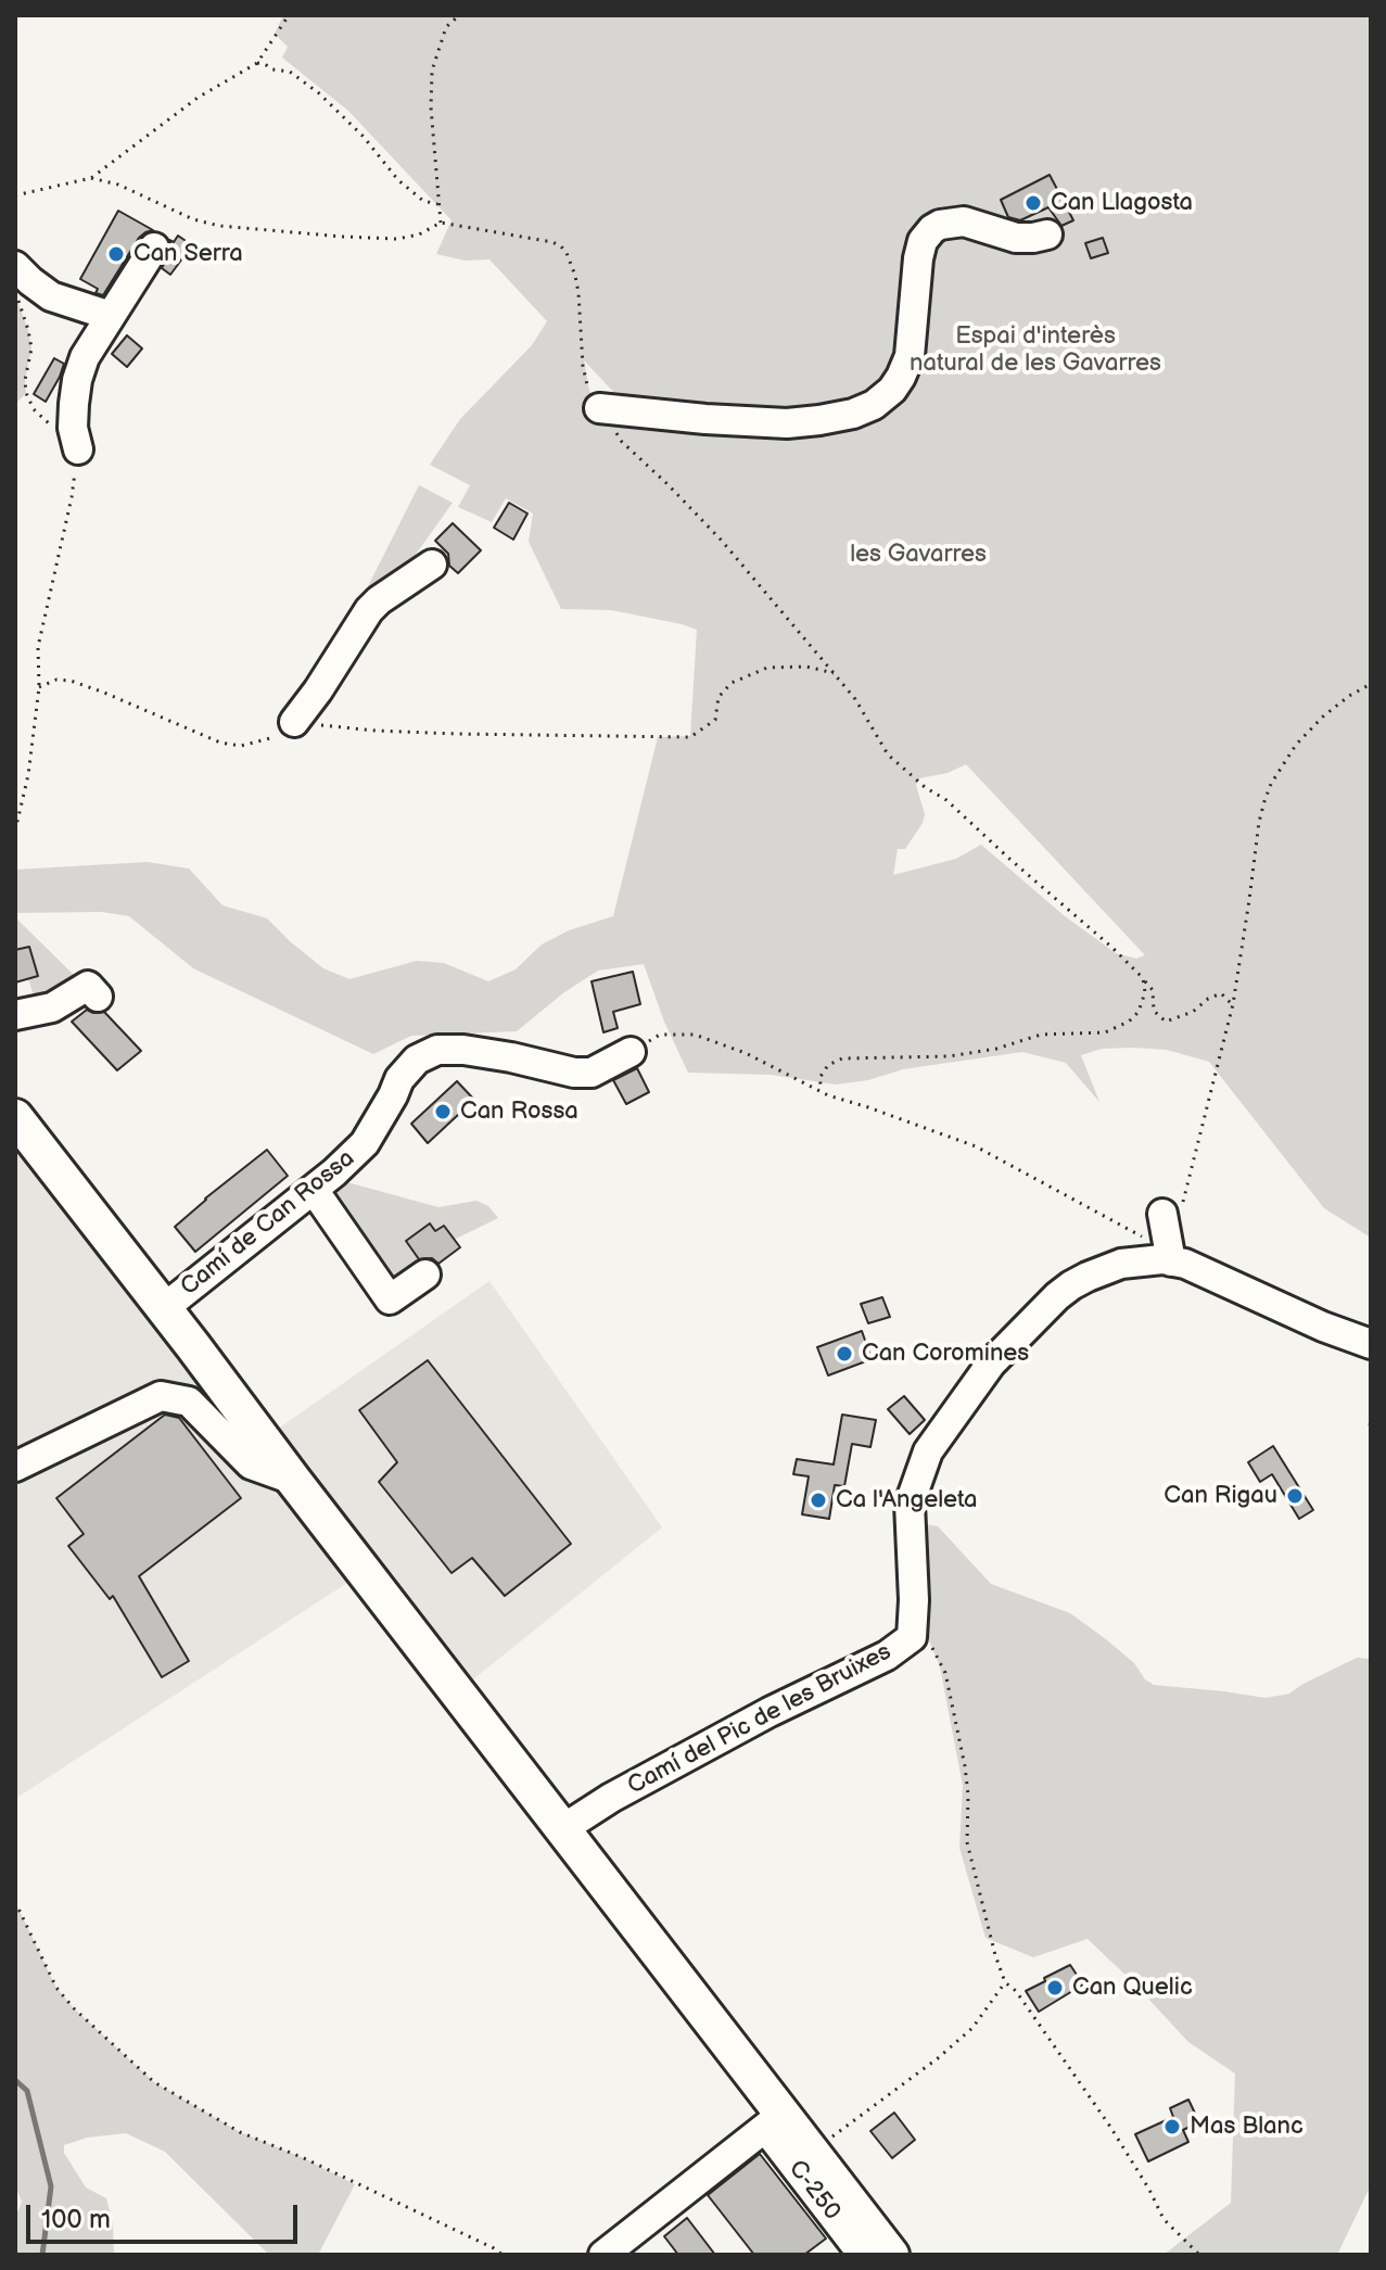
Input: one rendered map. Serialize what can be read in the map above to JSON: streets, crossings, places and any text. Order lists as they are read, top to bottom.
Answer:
{
  "streets": {
    "main road": ["C-250"],
    "street": ["Camí de Can Rossa", "Camí del Pic de les Bruixes"]
  },
  "crossings": [
    ["Camí de Can Rossa", "C-250"],
    ["Camí del Pic de les Bruixes", "C-250"]
  ],
  "parks": ["Espai d'interès natural de les Gavarres", "les Gavarres"],
  "places": [
    "Can Llagosta",
    "Can Serra",
    "Can Rossa",
    "Can Coromines",
    "Can Rigau",
    "Ca l'Angeleta",
    "Can Quelic",
    "Mas Blanc"
  ],
  "scale_bar": "100 m"
}
